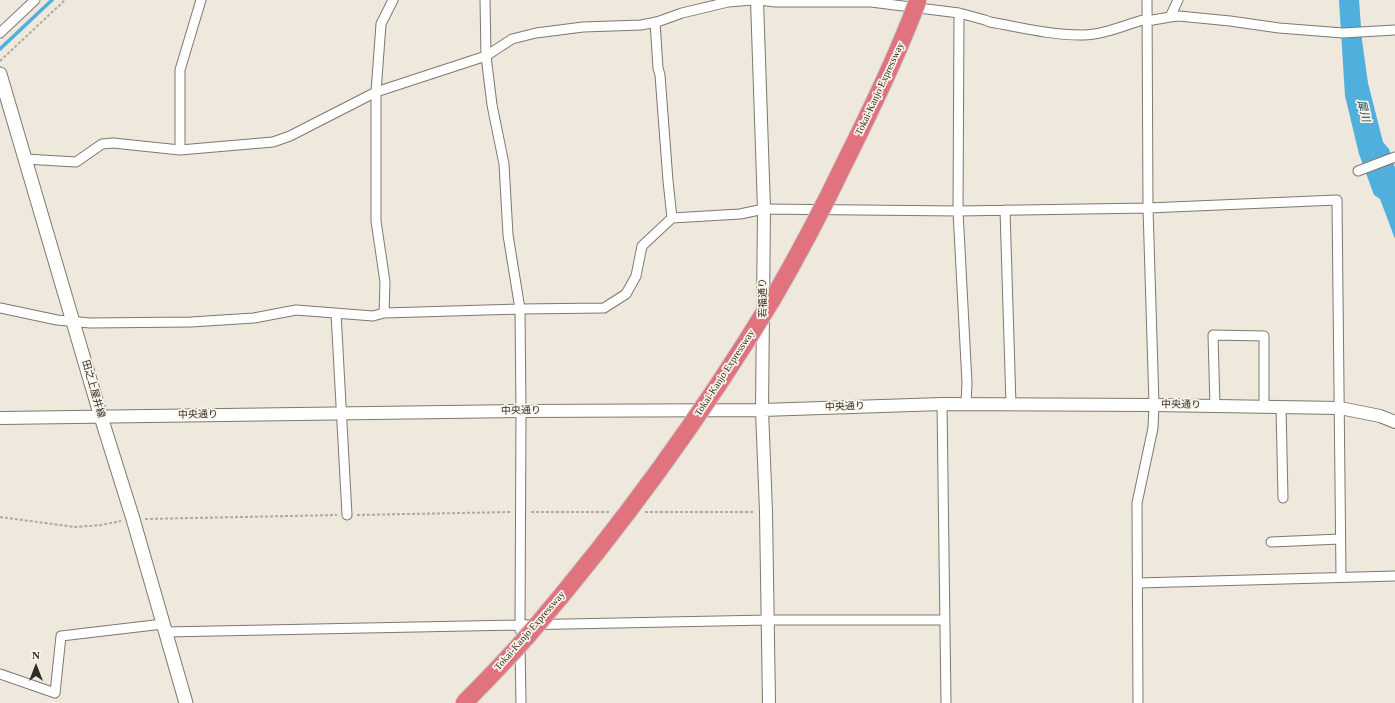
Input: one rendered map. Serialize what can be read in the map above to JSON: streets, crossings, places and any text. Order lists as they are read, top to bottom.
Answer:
{
  "streets": {
    "highway": ["Tokai-Kanjo Expressway"],
    "main road": ["田之上屋井線"],
    "street": ["若福通り", "中央通り"]
  },
  "crossings": [
    ["若福通り", "中央通り"],
    ["田之上屋井線", "中央通り"]
  ],
  "water": ["犀川"],
  "north": "top"
}
